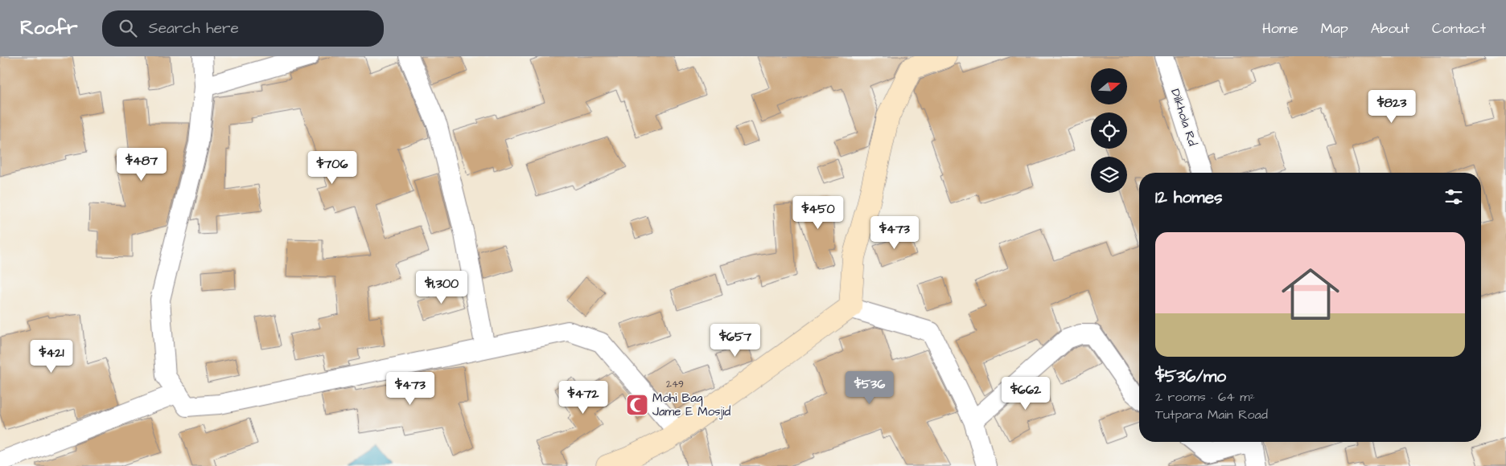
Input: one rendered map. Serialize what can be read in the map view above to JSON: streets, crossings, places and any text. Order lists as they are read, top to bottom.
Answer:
{
  "streets": {
    "street": ["Dilkhola Rd"]
  },
  "places": {
    "mosque": ["Mohi Bag Jame E Mosjid"]
  },
  "house_numbers": ["249"],
  "north": "right",
  "page": {
    "header": "Roofr",
    "search": "Search here",
    "nav": [
      "Home",
      "Map",
      "About",
      "Contact"
    ],
    "price": [
      "$823",
      "$487",
      "$706",
      "$450",
      "$473",
      "$1,300",
      "$657",
      "$421",
      "$536",
      "$473",
      "$662",
      "$472"
    ],
    "heading": "12 homes",
    "list": [
      {
        "name": "$536/mo",
        "note": "2 rooms · 64 m² · Tutpara Main Road"
      }
    ]
  }
}
